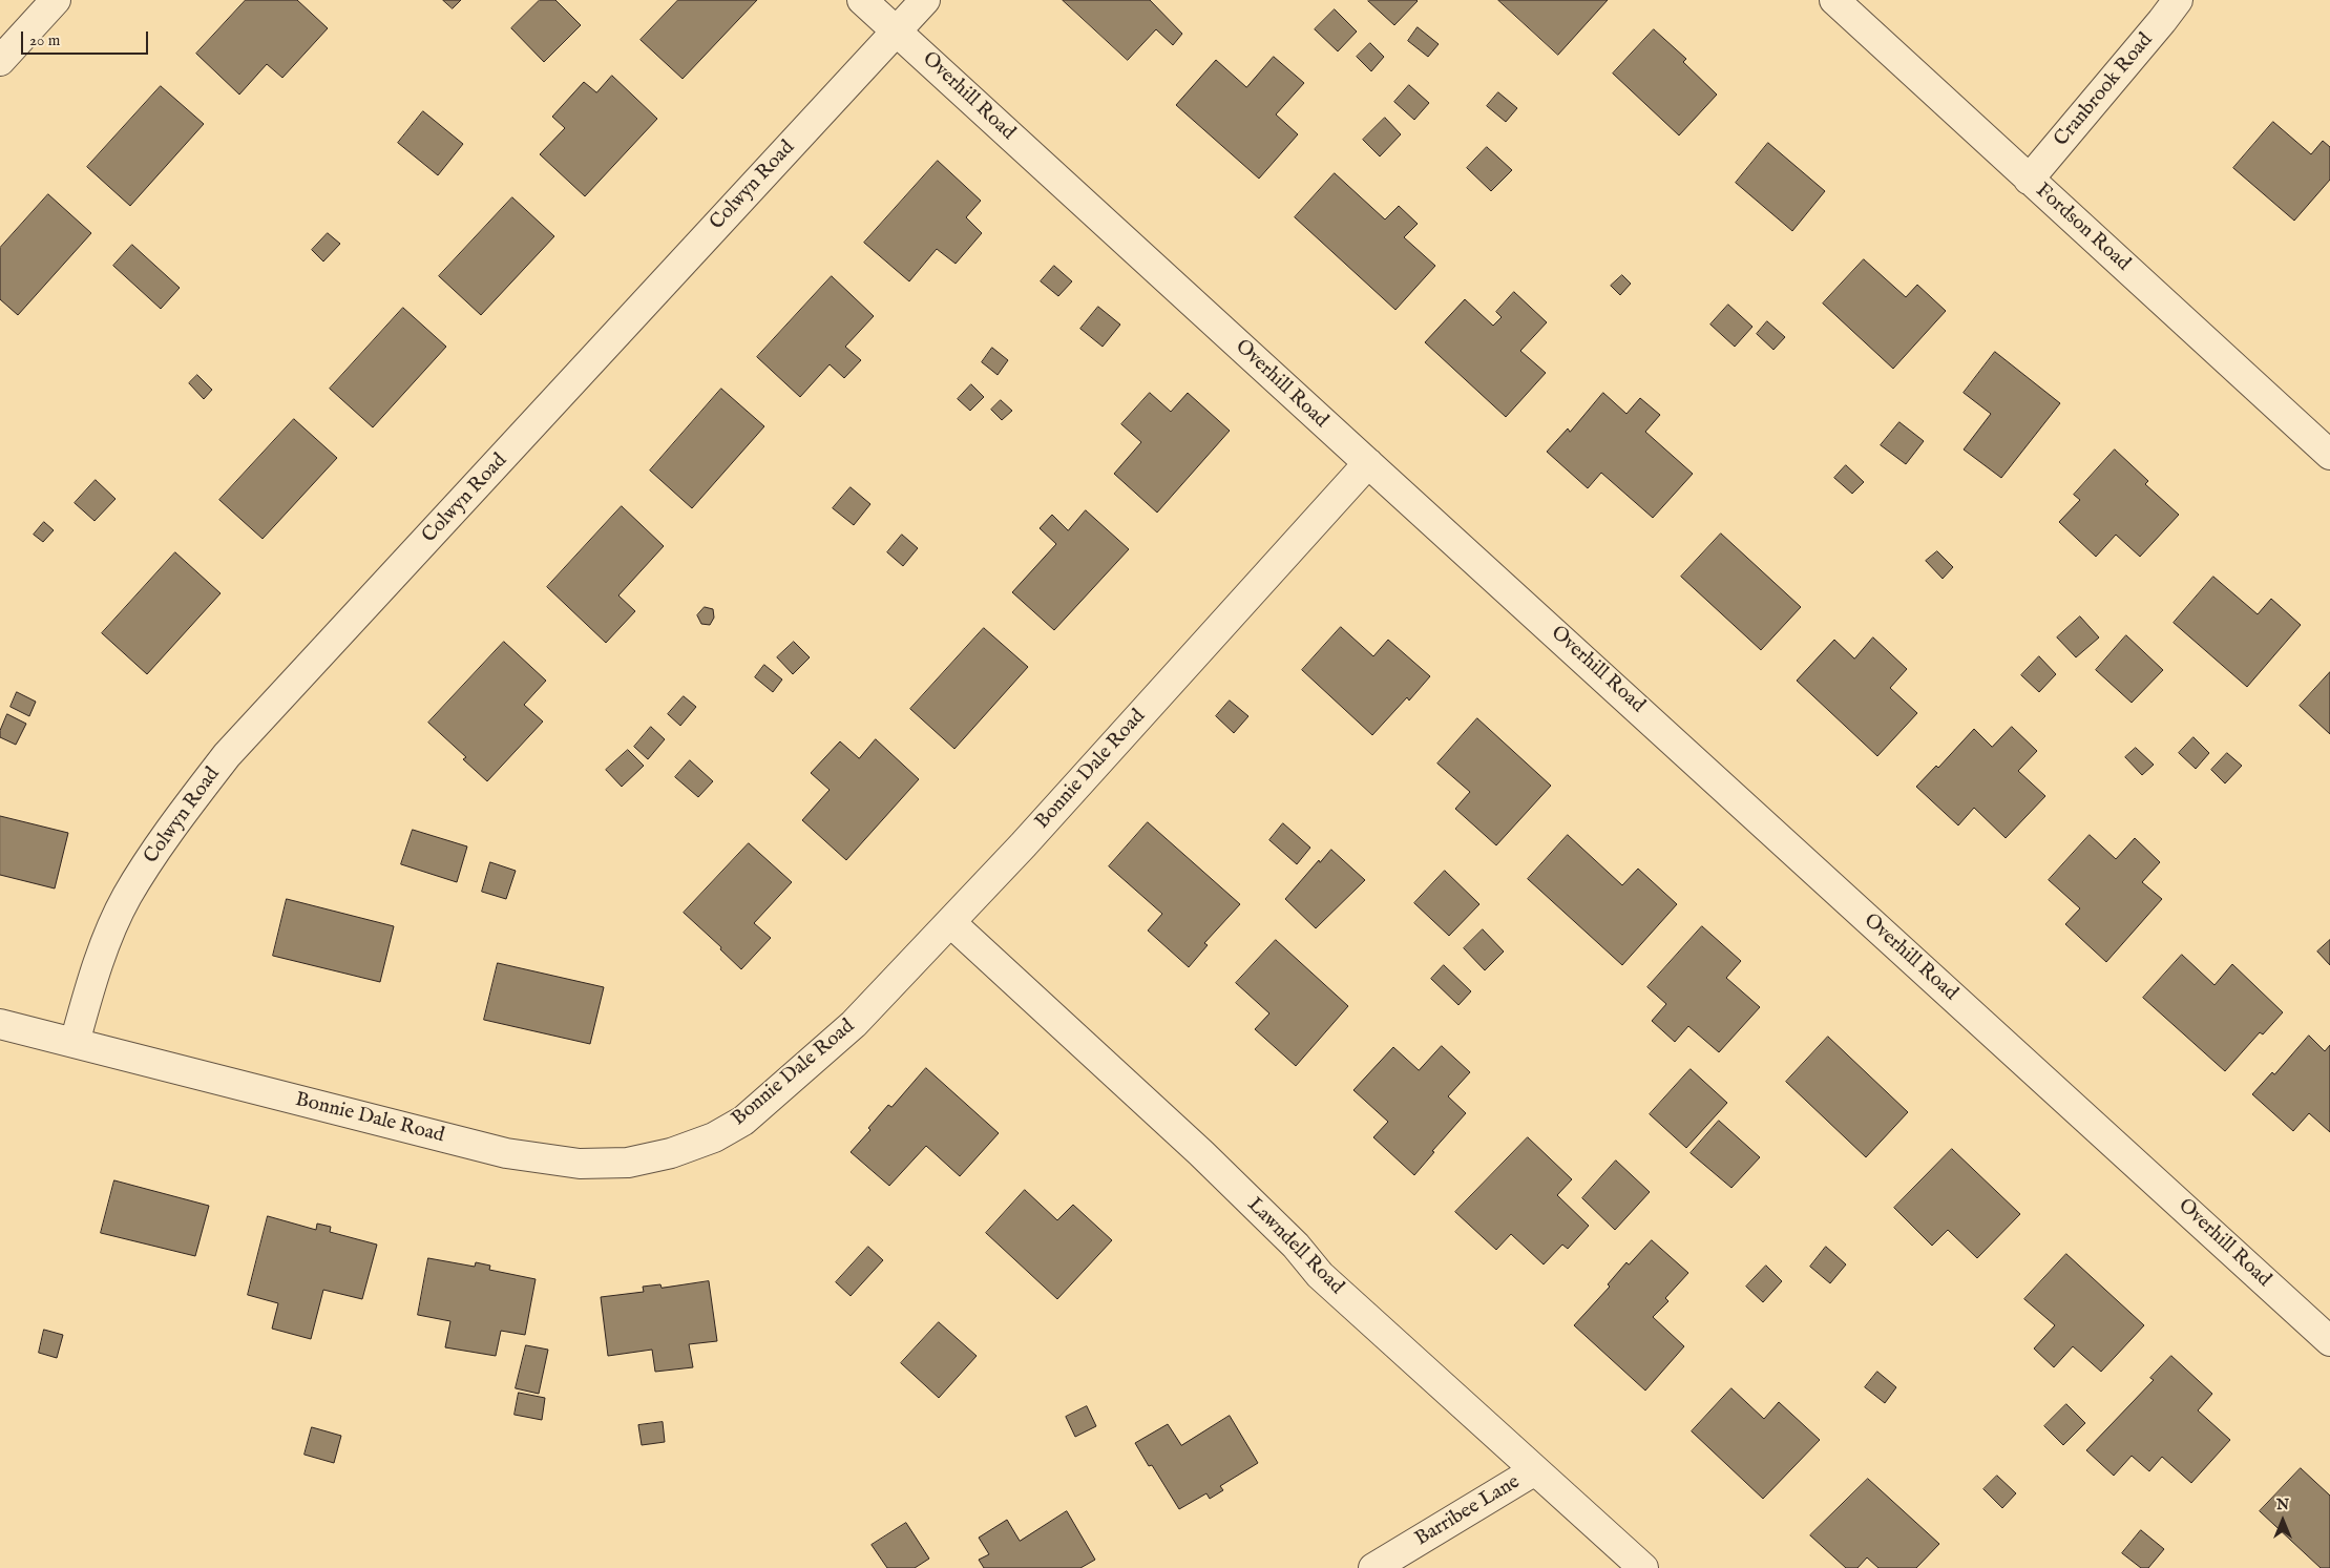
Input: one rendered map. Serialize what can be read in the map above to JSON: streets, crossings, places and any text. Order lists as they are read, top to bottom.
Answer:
{
  "streets": {
    "street": [
      "Cranbrook Road",
      "Overhill Road",
      "Colwyn Road",
      "Fordson Road",
      "Bonnie Dale Road",
      "Lawndell Road",
      "Barribee Lane"
    ]
  },
  "crossings": [
    ["Cranbrook Road", "Fordson Road"],
    ["Overhill Road", "Colwyn Road"],
    ["Overhill Road", "Bonnie Dale Road"],
    ["Colwyn Road", "Bonnie Dale Road"],
    ["Bonnie Dale Road", "Lawndell Road"],
    ["Lawndell Road", "Barribee Lane"]
  ],
  "scale_bar": "20 m",
  "north": "top"
}
